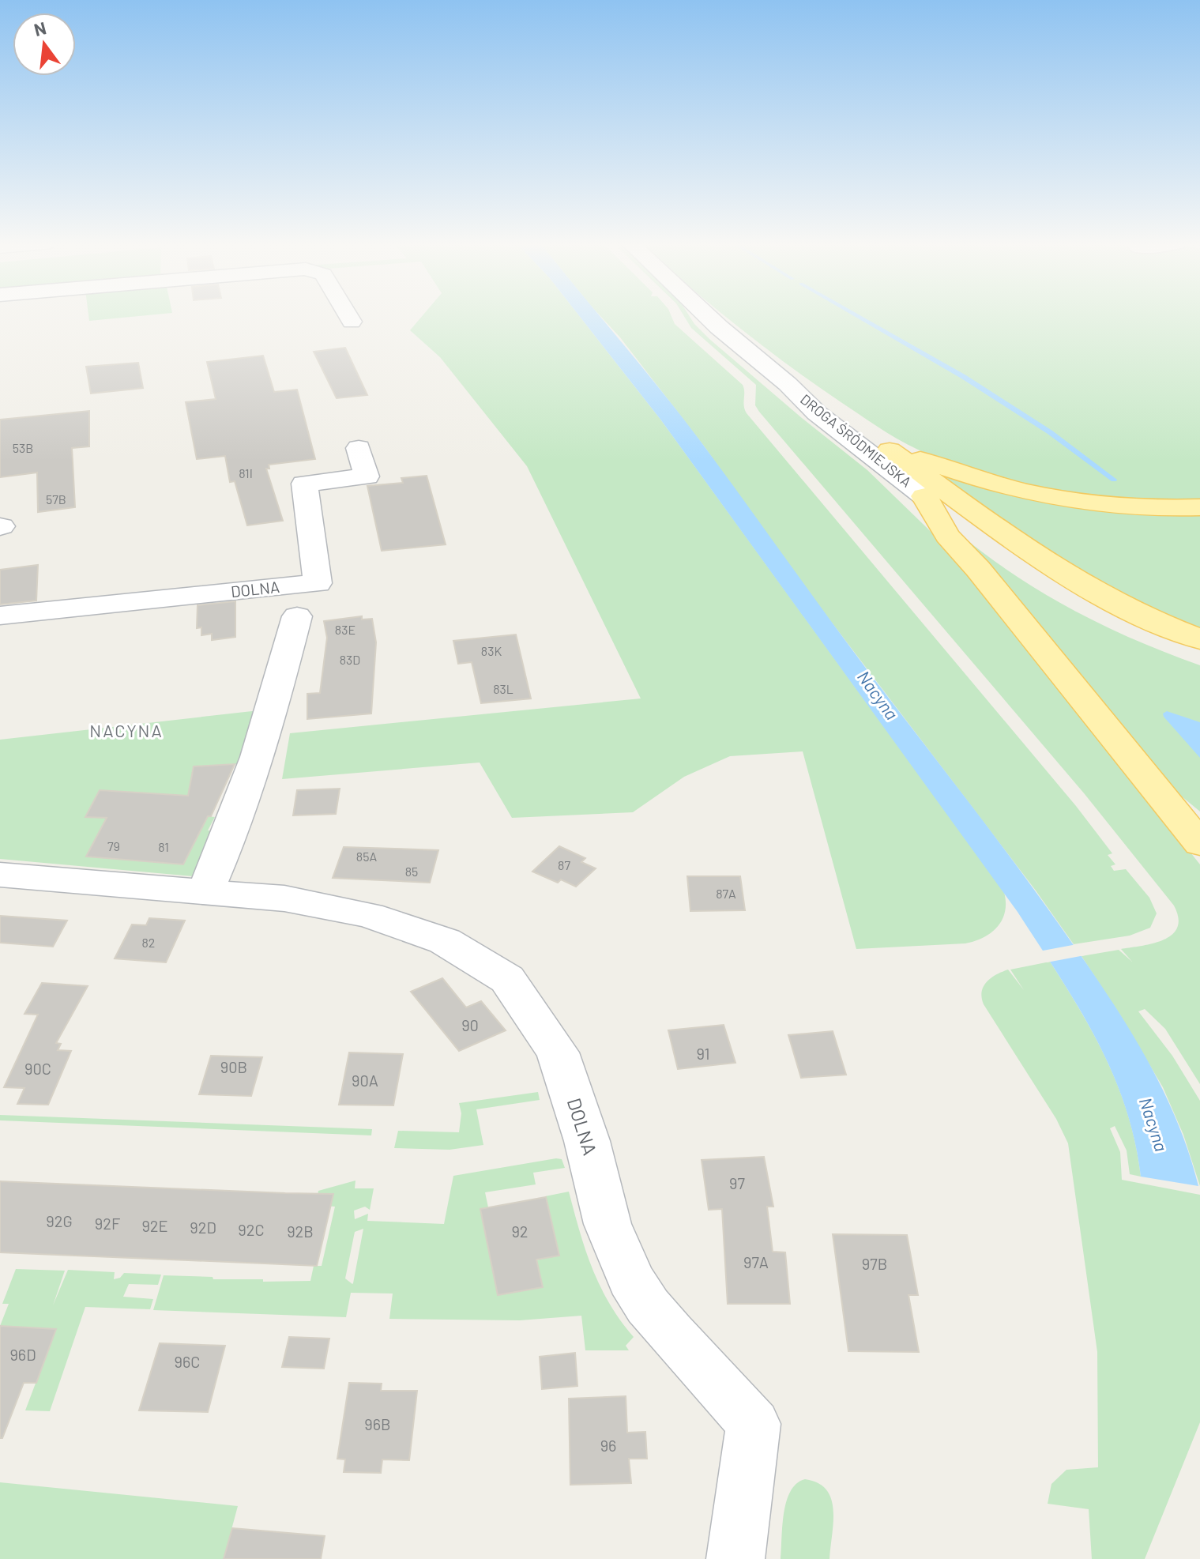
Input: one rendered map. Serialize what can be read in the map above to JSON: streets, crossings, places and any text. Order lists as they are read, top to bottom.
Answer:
{
  "streets": {
    "street": ["DROGA ŚRÓDMIEJSKA", "DOLNA"]
  },
  "districts": ["NACYNA"],
  "water": ["Nacyna"],
  "house_numbers": [
    "53B",
    "81I",
    "57B",
    "83E",
    "83K",
    "83D",
    "83L",
    "79",
    "81",
    "85A",
    "87",
    "85",
    "87A",
    "82",
    "90",
    "91",
    "90B",
    "90C",
    "90A",
    "97",
    "92G",
    "92F",
    "92E",
    "92D",
    "92C",
    "92B",
    "92",
    "97A",
    "97B",
    "96D",
    "96C",
    "96B",
    "96"
  ],
  "north": "top"
}
